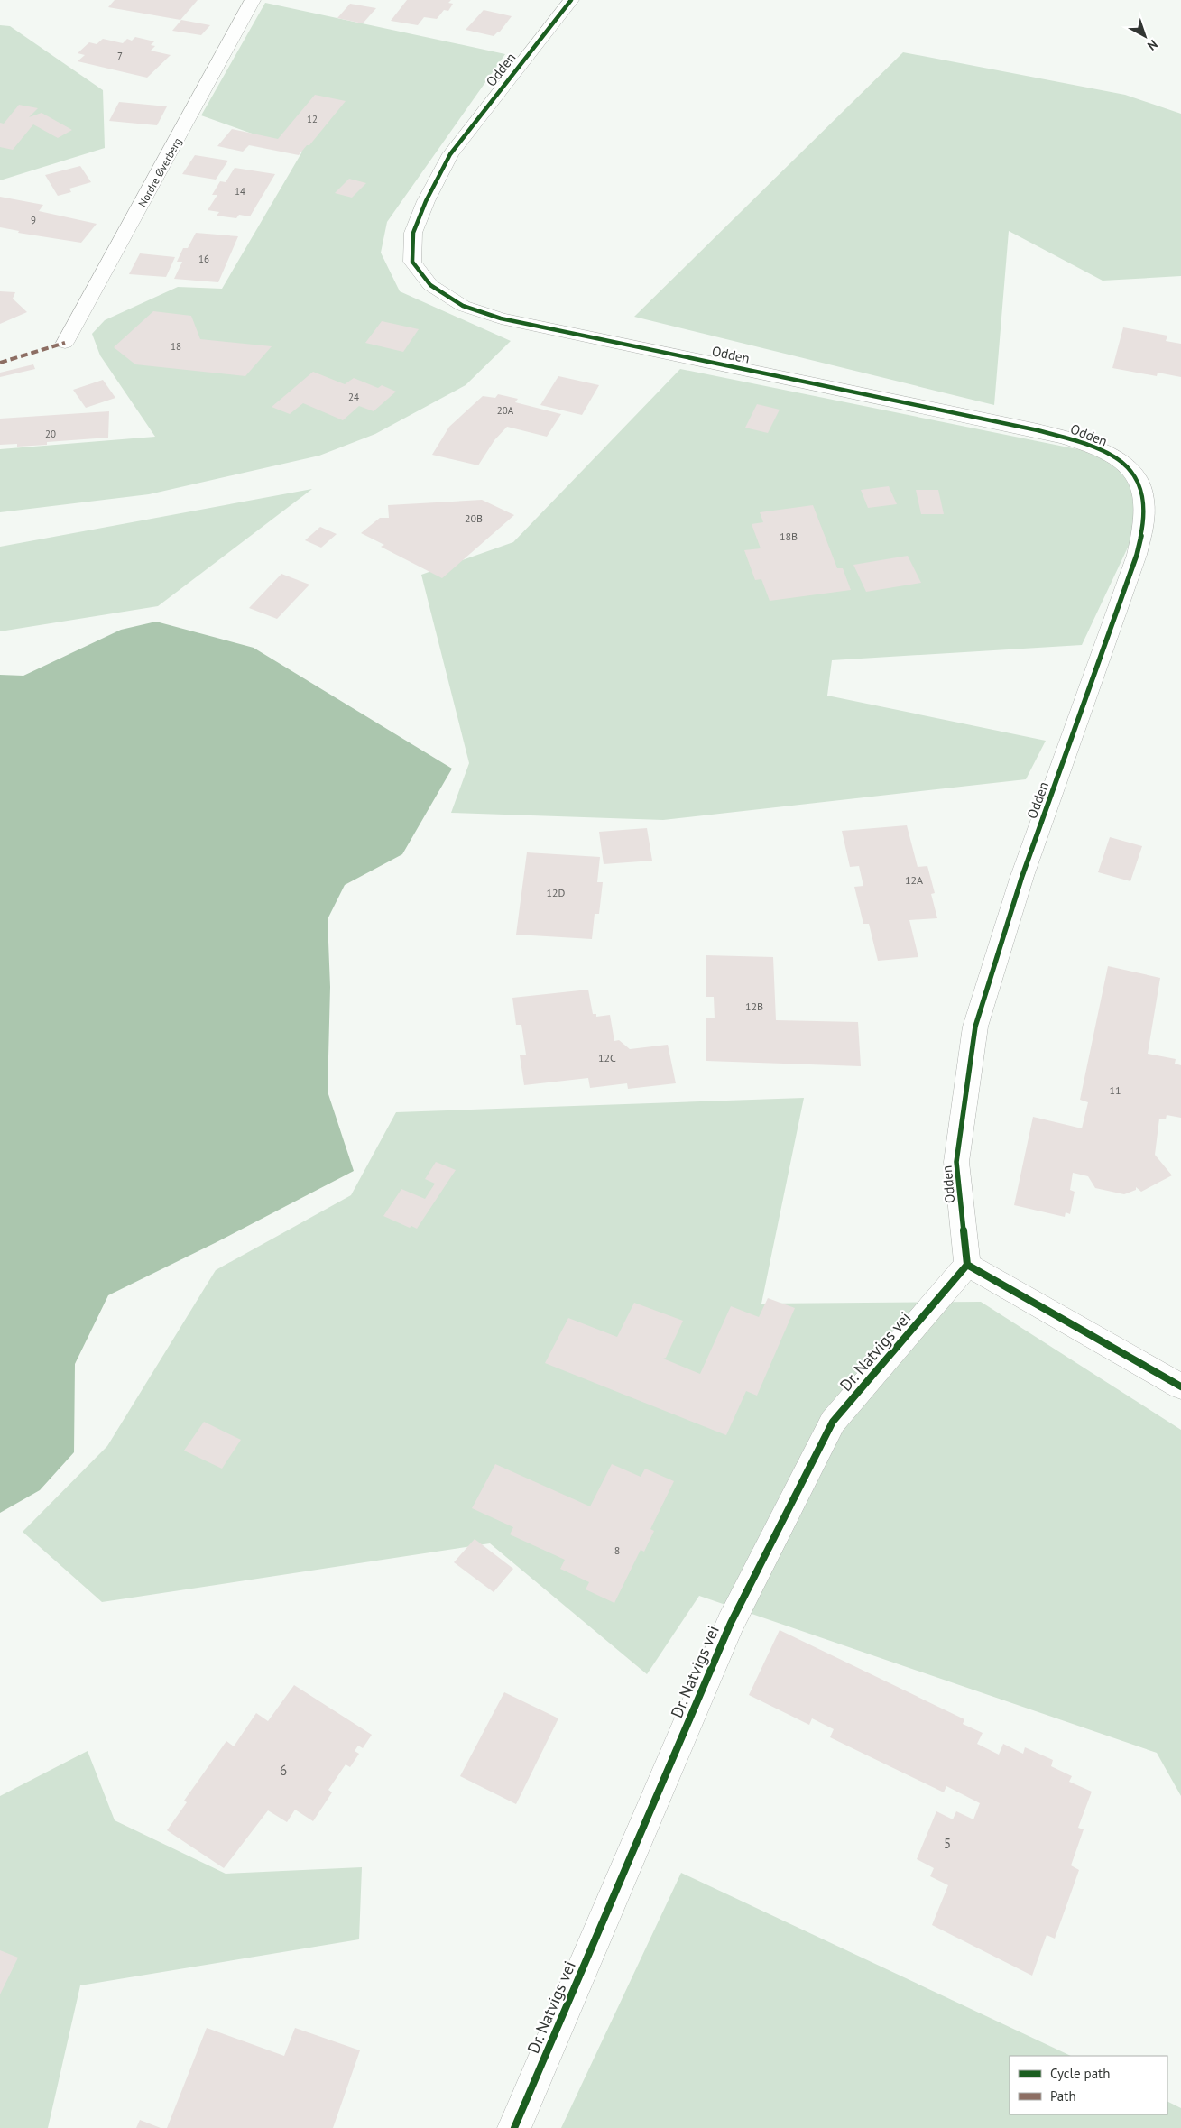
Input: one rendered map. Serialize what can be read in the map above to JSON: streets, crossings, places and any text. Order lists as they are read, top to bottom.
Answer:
{
  "streets": {
    "street": ["Odden", "Nordre Øverberg", "Dr. Natvigs vei"]
  },
  "crossings": [
    ["Odden", "Dr. Natvigs vei"]
  ],
  "house_numbers": [
    "7",
    "12",
    "14",
    "9",
    "16",
    "18",
    "24",
    "20A",
    "20",
    "20B",
    "18B",
    "12A",
    "12D",
    "12B",
    "12C",
    "11",
    "8",
    "6",
    "5"
  ],
  "legend": ["Cycle path", "Path"],
  "north": "bottom right"
}
